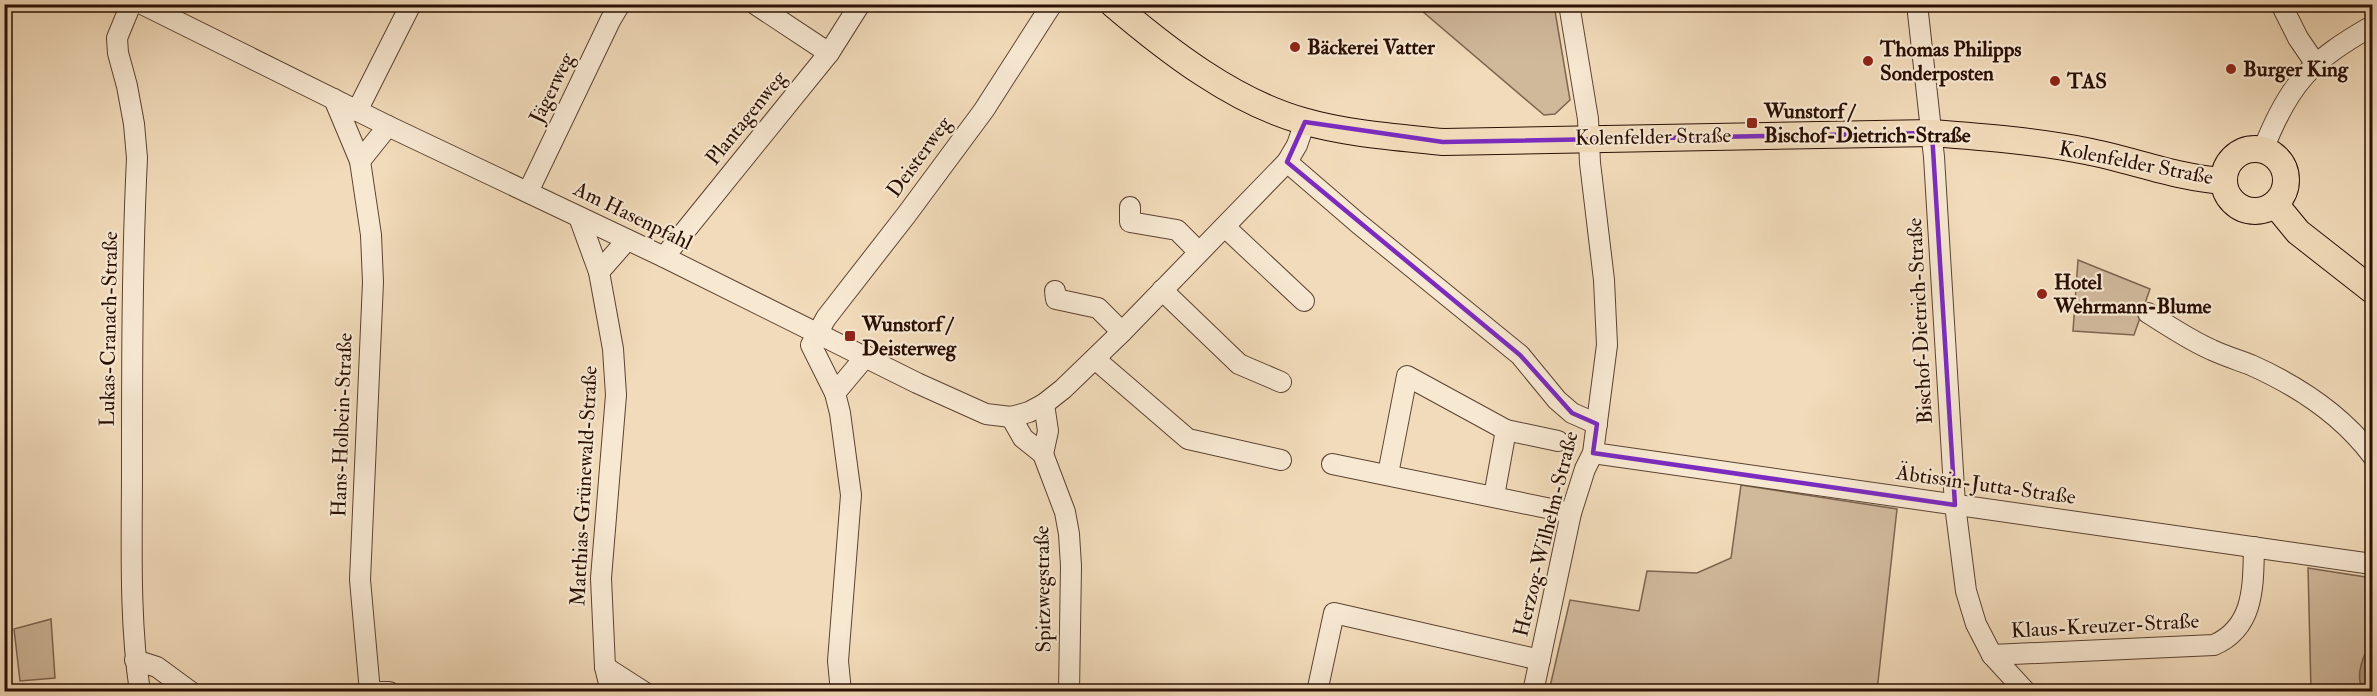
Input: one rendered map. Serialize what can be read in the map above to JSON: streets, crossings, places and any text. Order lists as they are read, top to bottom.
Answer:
{
  "streets": {
    "main road": ["Kolenfelder Straße"],
    "street": [
      "Jägerweg",
      "Plantagenweg",
      "Deisterweg",
      "Am Hasenpfahl",
      "Bischof-Dietrich-Straße",
      "Lukas-Cranach-Straße",
      "Hans-Holbein-Straße",
      "Äbtissin-Jutta-Straße",
      "Matthias-Grünewald-Straße",
      "Herzog-Wilhelm-Straße",
      "Spitzwegstraße",
      "Klaus-Kreuzer-Straße"
    ]
  },
  "crossings": [
    ["Jägerweg", "Am Hasenpfahl"],
    ["Plantagenweg", "Am Hasenpfahl"],
    ["Kolenfelder Straße", "Bischof-Dietrich-Straße"],
    ["Kolenfelder Straße", "Herzog-Wilhelm-Straße"],
    ["Deisterweg", "Am Hasenpfahl"],
    ["Am Hasenpfahl", "Hans-Holbein-Straße"],
    ["Am Hasenpfahl", "Matthias-Grünewald-Straße"],
    ["Am Hasenpfahl", "Spitzwegstraße"],
    ["Bischof-Dietrich-Straße", "Äbtissin-Jutta-Straße"],
    ["Bischof-Dietrich-Straße", "Klaus-Kreuzer-Straße"],
    ["Äbtissin-Jutta-Straße", "Herzog-Wilhelm-Straße"],
    ["Äbtissin-Jutta-Straße", "Klaus-Kreuzer-Straße"]
  ],
  "places": {
    "other": [
      "Bäckerei Vatter",
      "Thomas Philipps Sonderposten",
      "Burger King",
      "TAS",
      "Hotel Wehrmann-Blume"
    ],
    "transit": ["Wunstorf / Bischof-Dietrich-Straße", "Wunstorf / Deisterweg"]
  }
}
